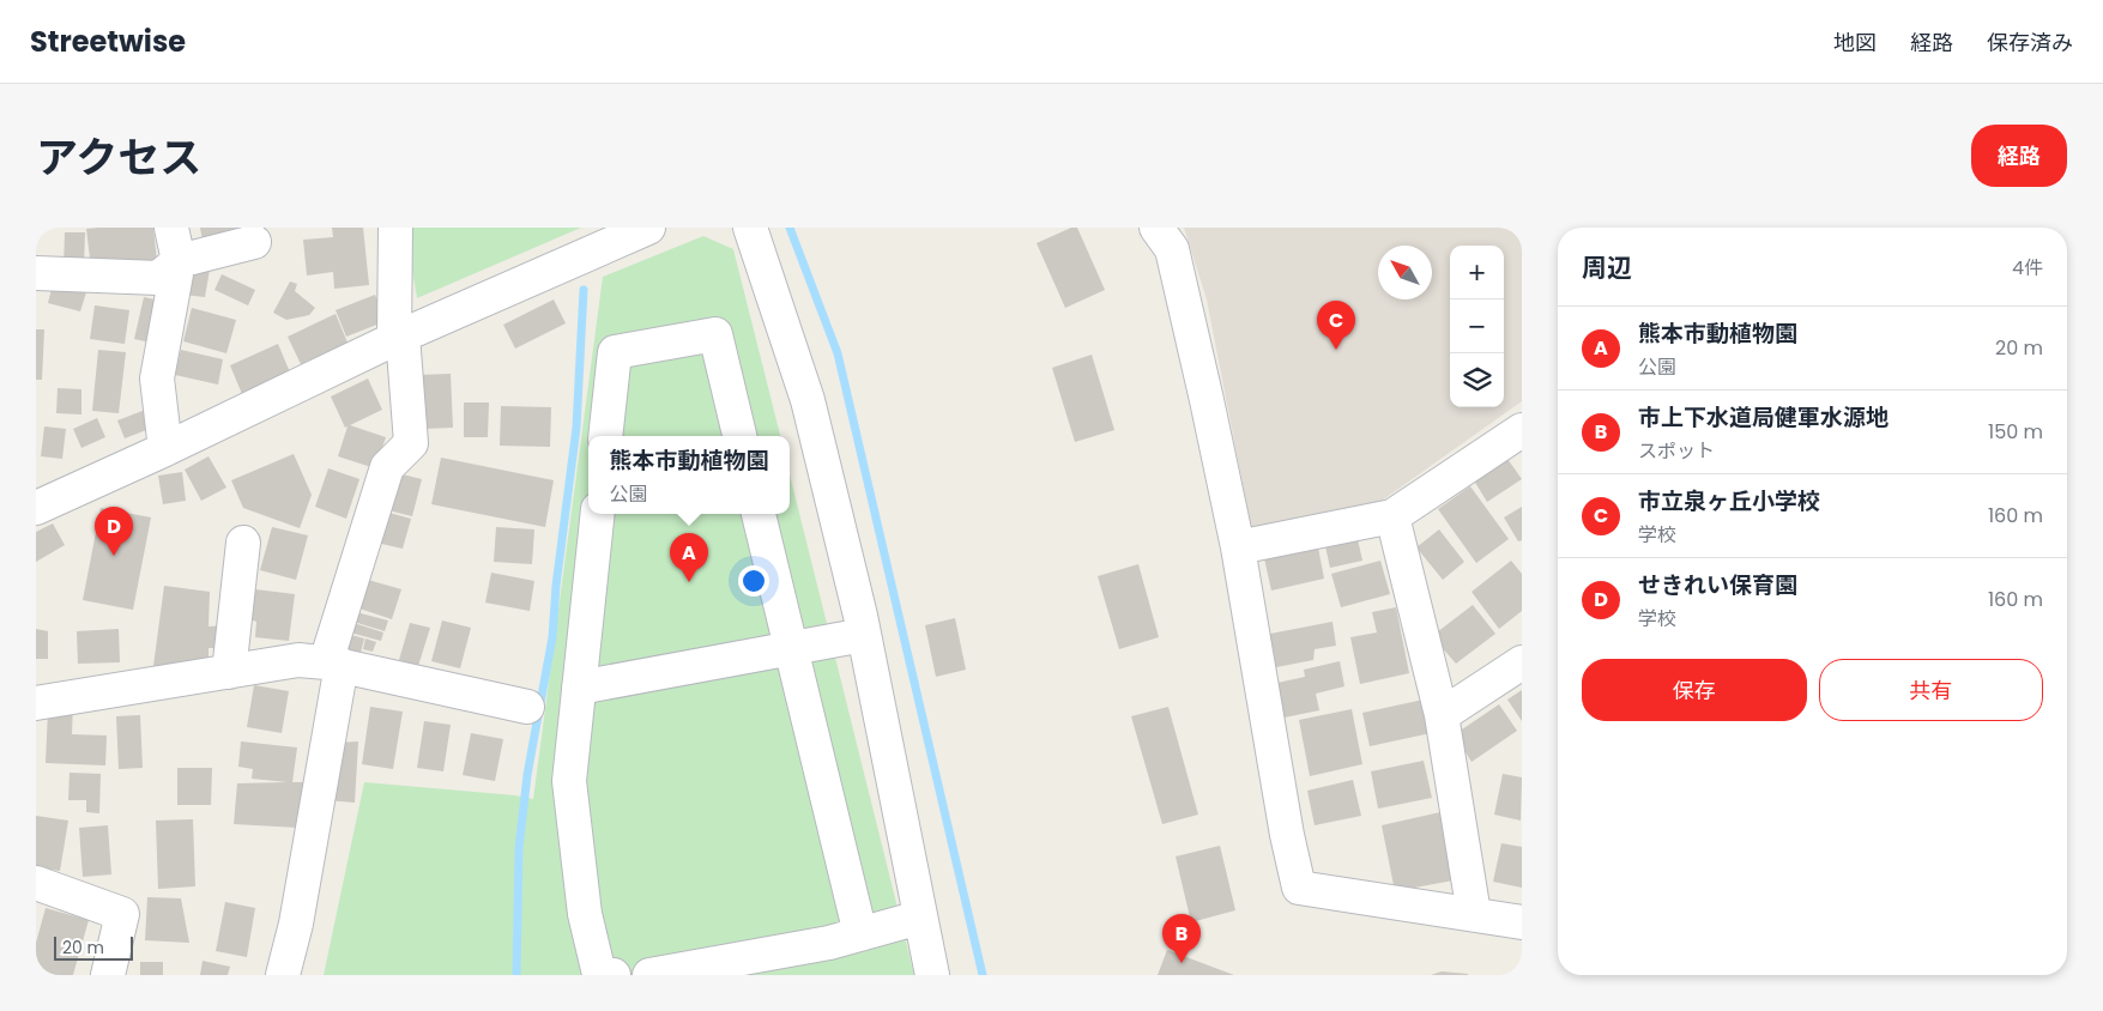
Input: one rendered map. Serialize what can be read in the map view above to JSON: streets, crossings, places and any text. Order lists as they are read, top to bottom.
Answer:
{
  "scale_bar": "20 m",
  "north": "top left",
  "page": {
    "header": "Streetwise",
    "nav": ["地図", "経路", "保存済み"],
    "title": "アクセス",
    "buttons": [
      "経路",
      ["保存", "共有"]
    ],
    "heading": ["周辺", "4件"],
    "map_buttons": ["+", "−"],
    "pins": [
      "C",
      "D",
      "A",
      "B"
    ],
    "list": [
      {
        "mark": "A",
        "name": "熊本市動植物園",
        "note": "公園",
        "value": "20 m"
      },
      {
        "mark": "B",
        "name": "市上下水道局健軍水源地",
        "note": "スポット",
        "value": "150 m"
      },
      {
        "mark": "C",
        "name": "市立泉ヶ丘小学校",
        "note": "学校",
        "value": "160 m"
      },
      {
        "mark": "D",
        "name": "せきれい保育園",
        "note": "学校",
        "value": "160 m"
      }
    ],
    "popup": ["熊本市動植物園", "公園"],
    "scale": "20 m"
  }
}
